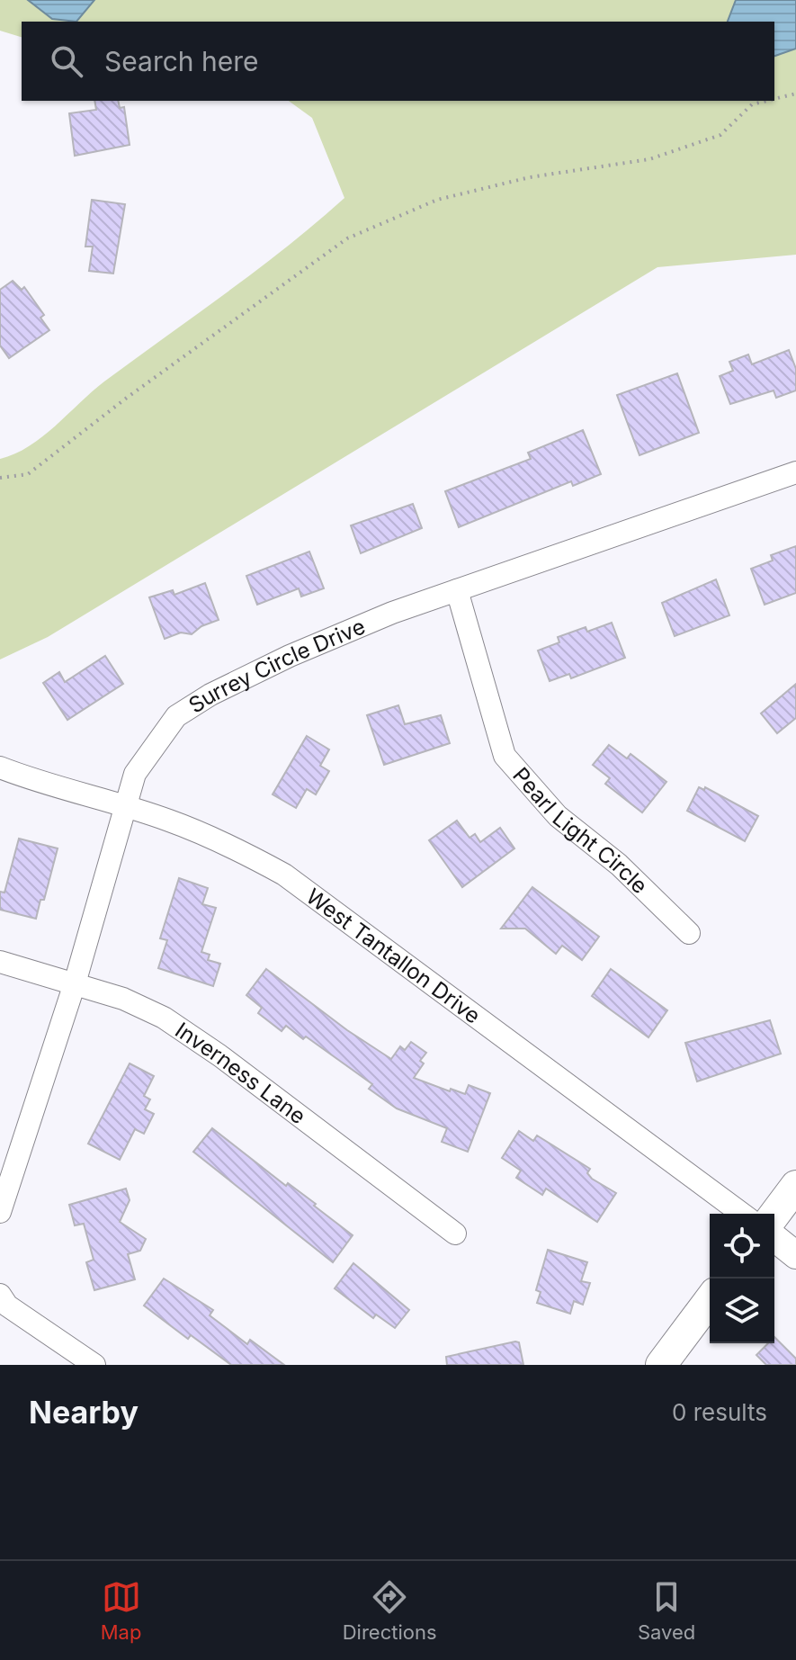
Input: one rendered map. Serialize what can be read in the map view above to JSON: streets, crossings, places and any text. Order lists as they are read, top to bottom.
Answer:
{
  "streets": {
    "street": [
      "Surrey Circle Drive",
      "Pearl Light Circle",
      "West Tantallon Drive",
      "Inverness Lane"
    ]
  },
  "crossings": [
    ["Surrey Circle Drive", "Pearl Light Circle"],
    ["Surrey Circle Drive", "West Tantallon Drive"],
    ["Surrey Circle Drive", "Inverness Lane"]
  ],
  "page": {
    "search": "Search here",
    "heading": ["Nearby", "0 results"],
    "nav": ["Map", "Directions", "Saved"]
  }
}
